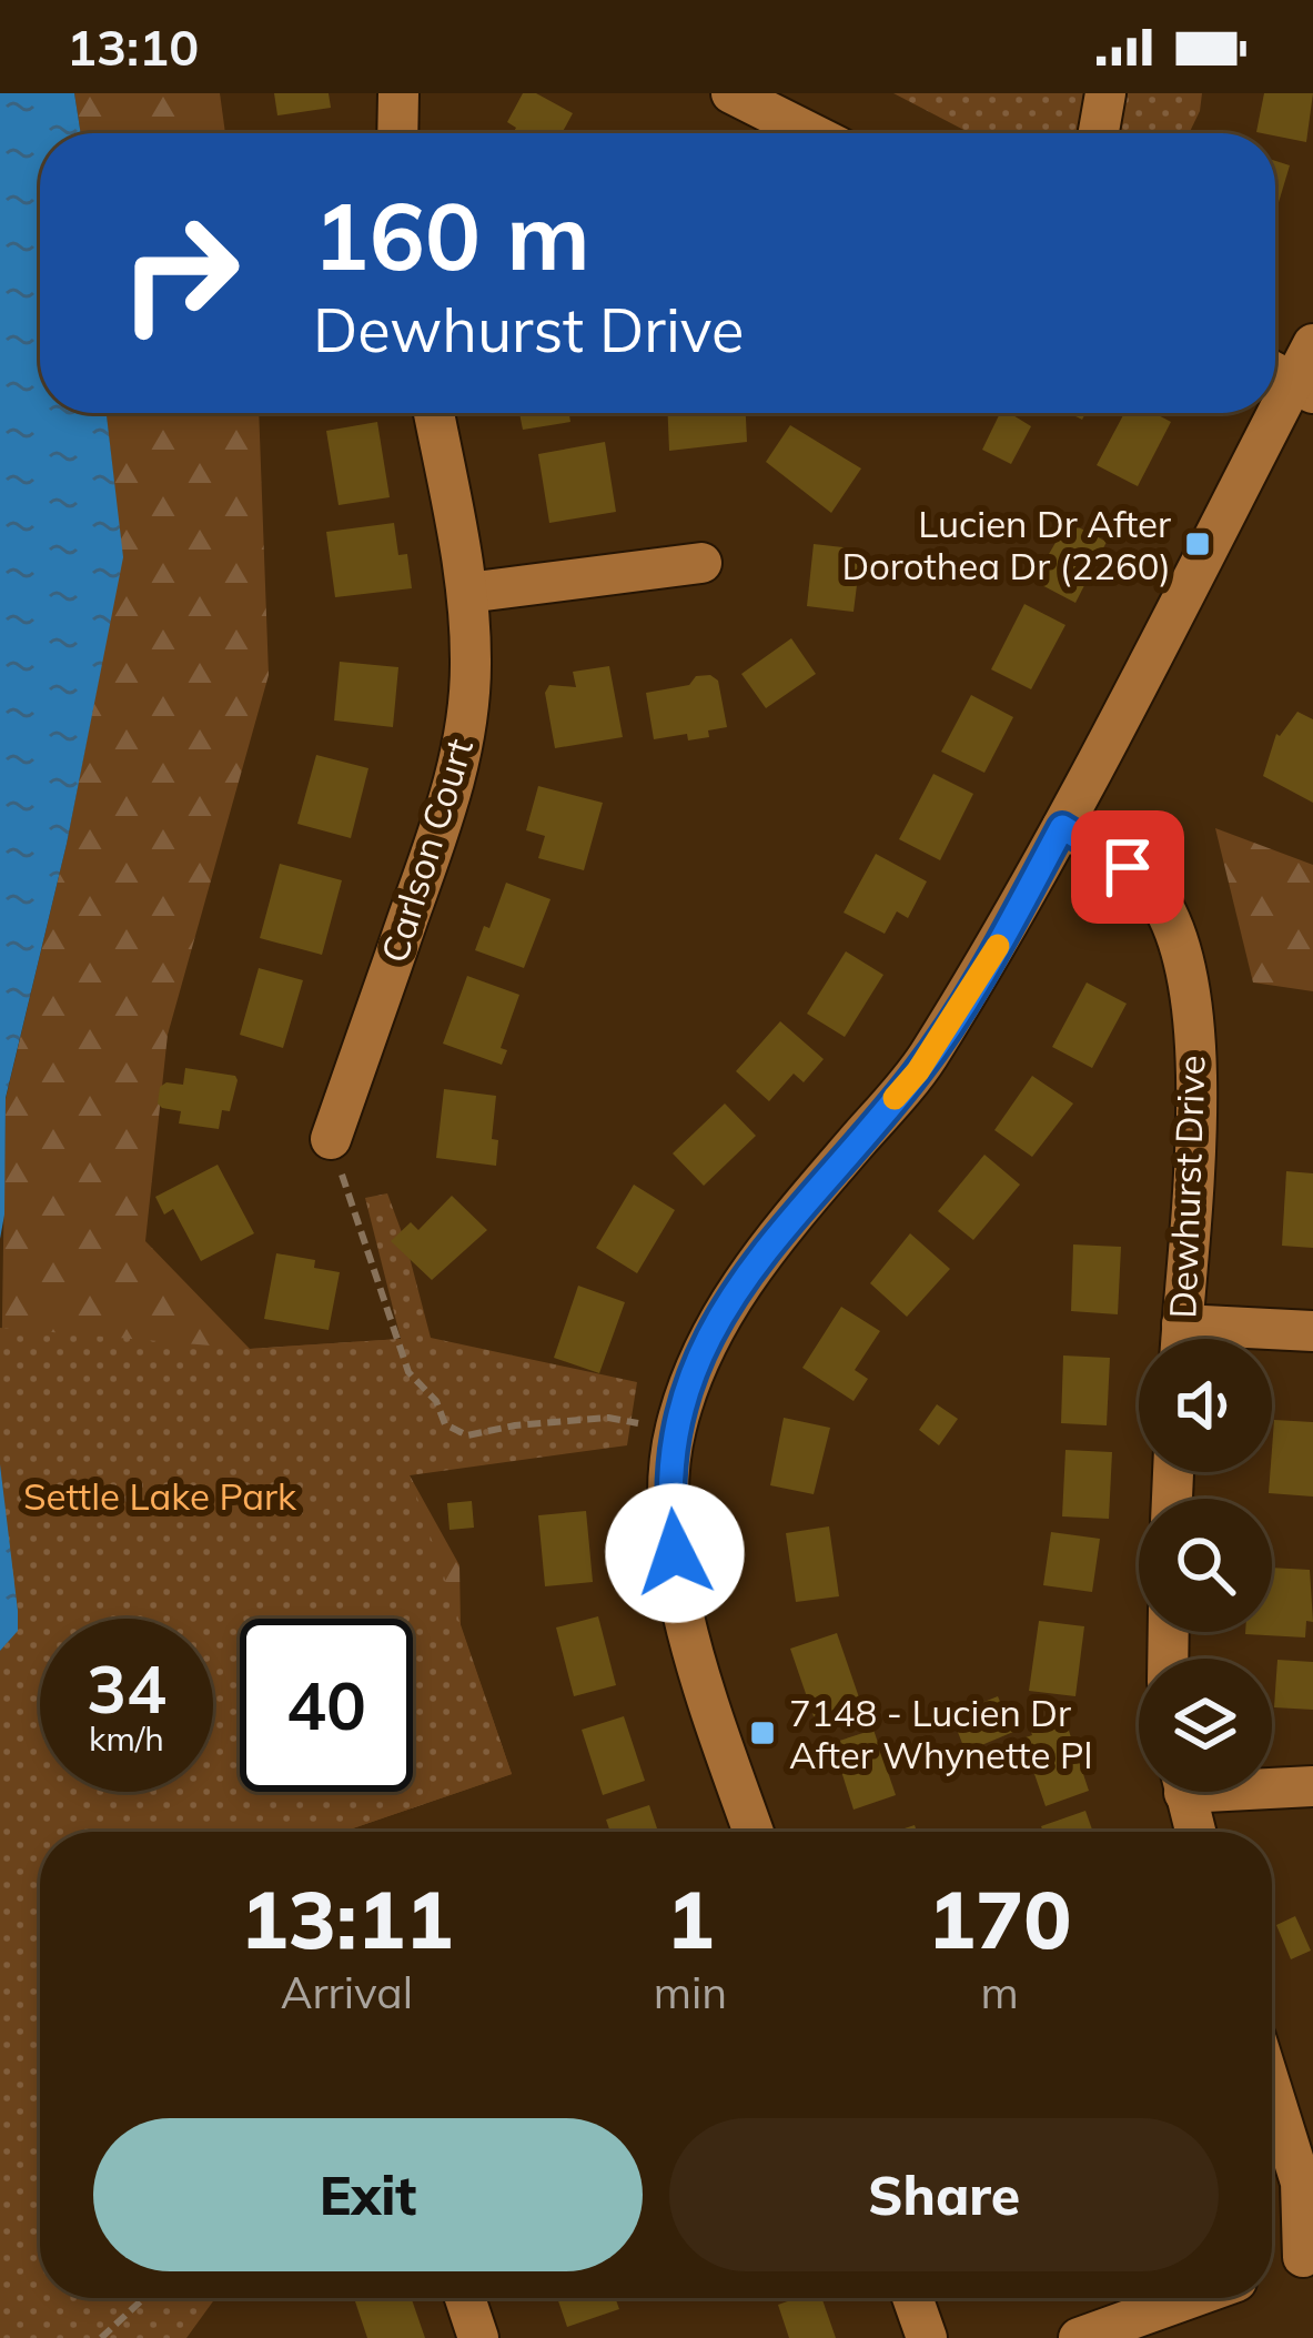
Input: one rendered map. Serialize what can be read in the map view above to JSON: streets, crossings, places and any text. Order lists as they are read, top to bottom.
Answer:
{
  "streets": {
    "street": ["Carlson Court", "Dewhurst Drive"]
  },
  "parks": ["Settle Lake Park"],
  "places": {
    "transit": ["Lucien Dr After Dorothea Dr (2260)", "7148 - Lucien Dr After Whynette Pl"]
  },
  "page": {
    "status": "13:10",
    "turn": ["160 m", "Dewhurst Drive"],
    "speed": "34 km/h",
    "limit": "40",
    "eta": [
      "13:11",
      "Arrival",
      "1",
      "min",
      "170",
      "m"
    ],
    "buttons": ["Exit", "Share"]
  }
}
